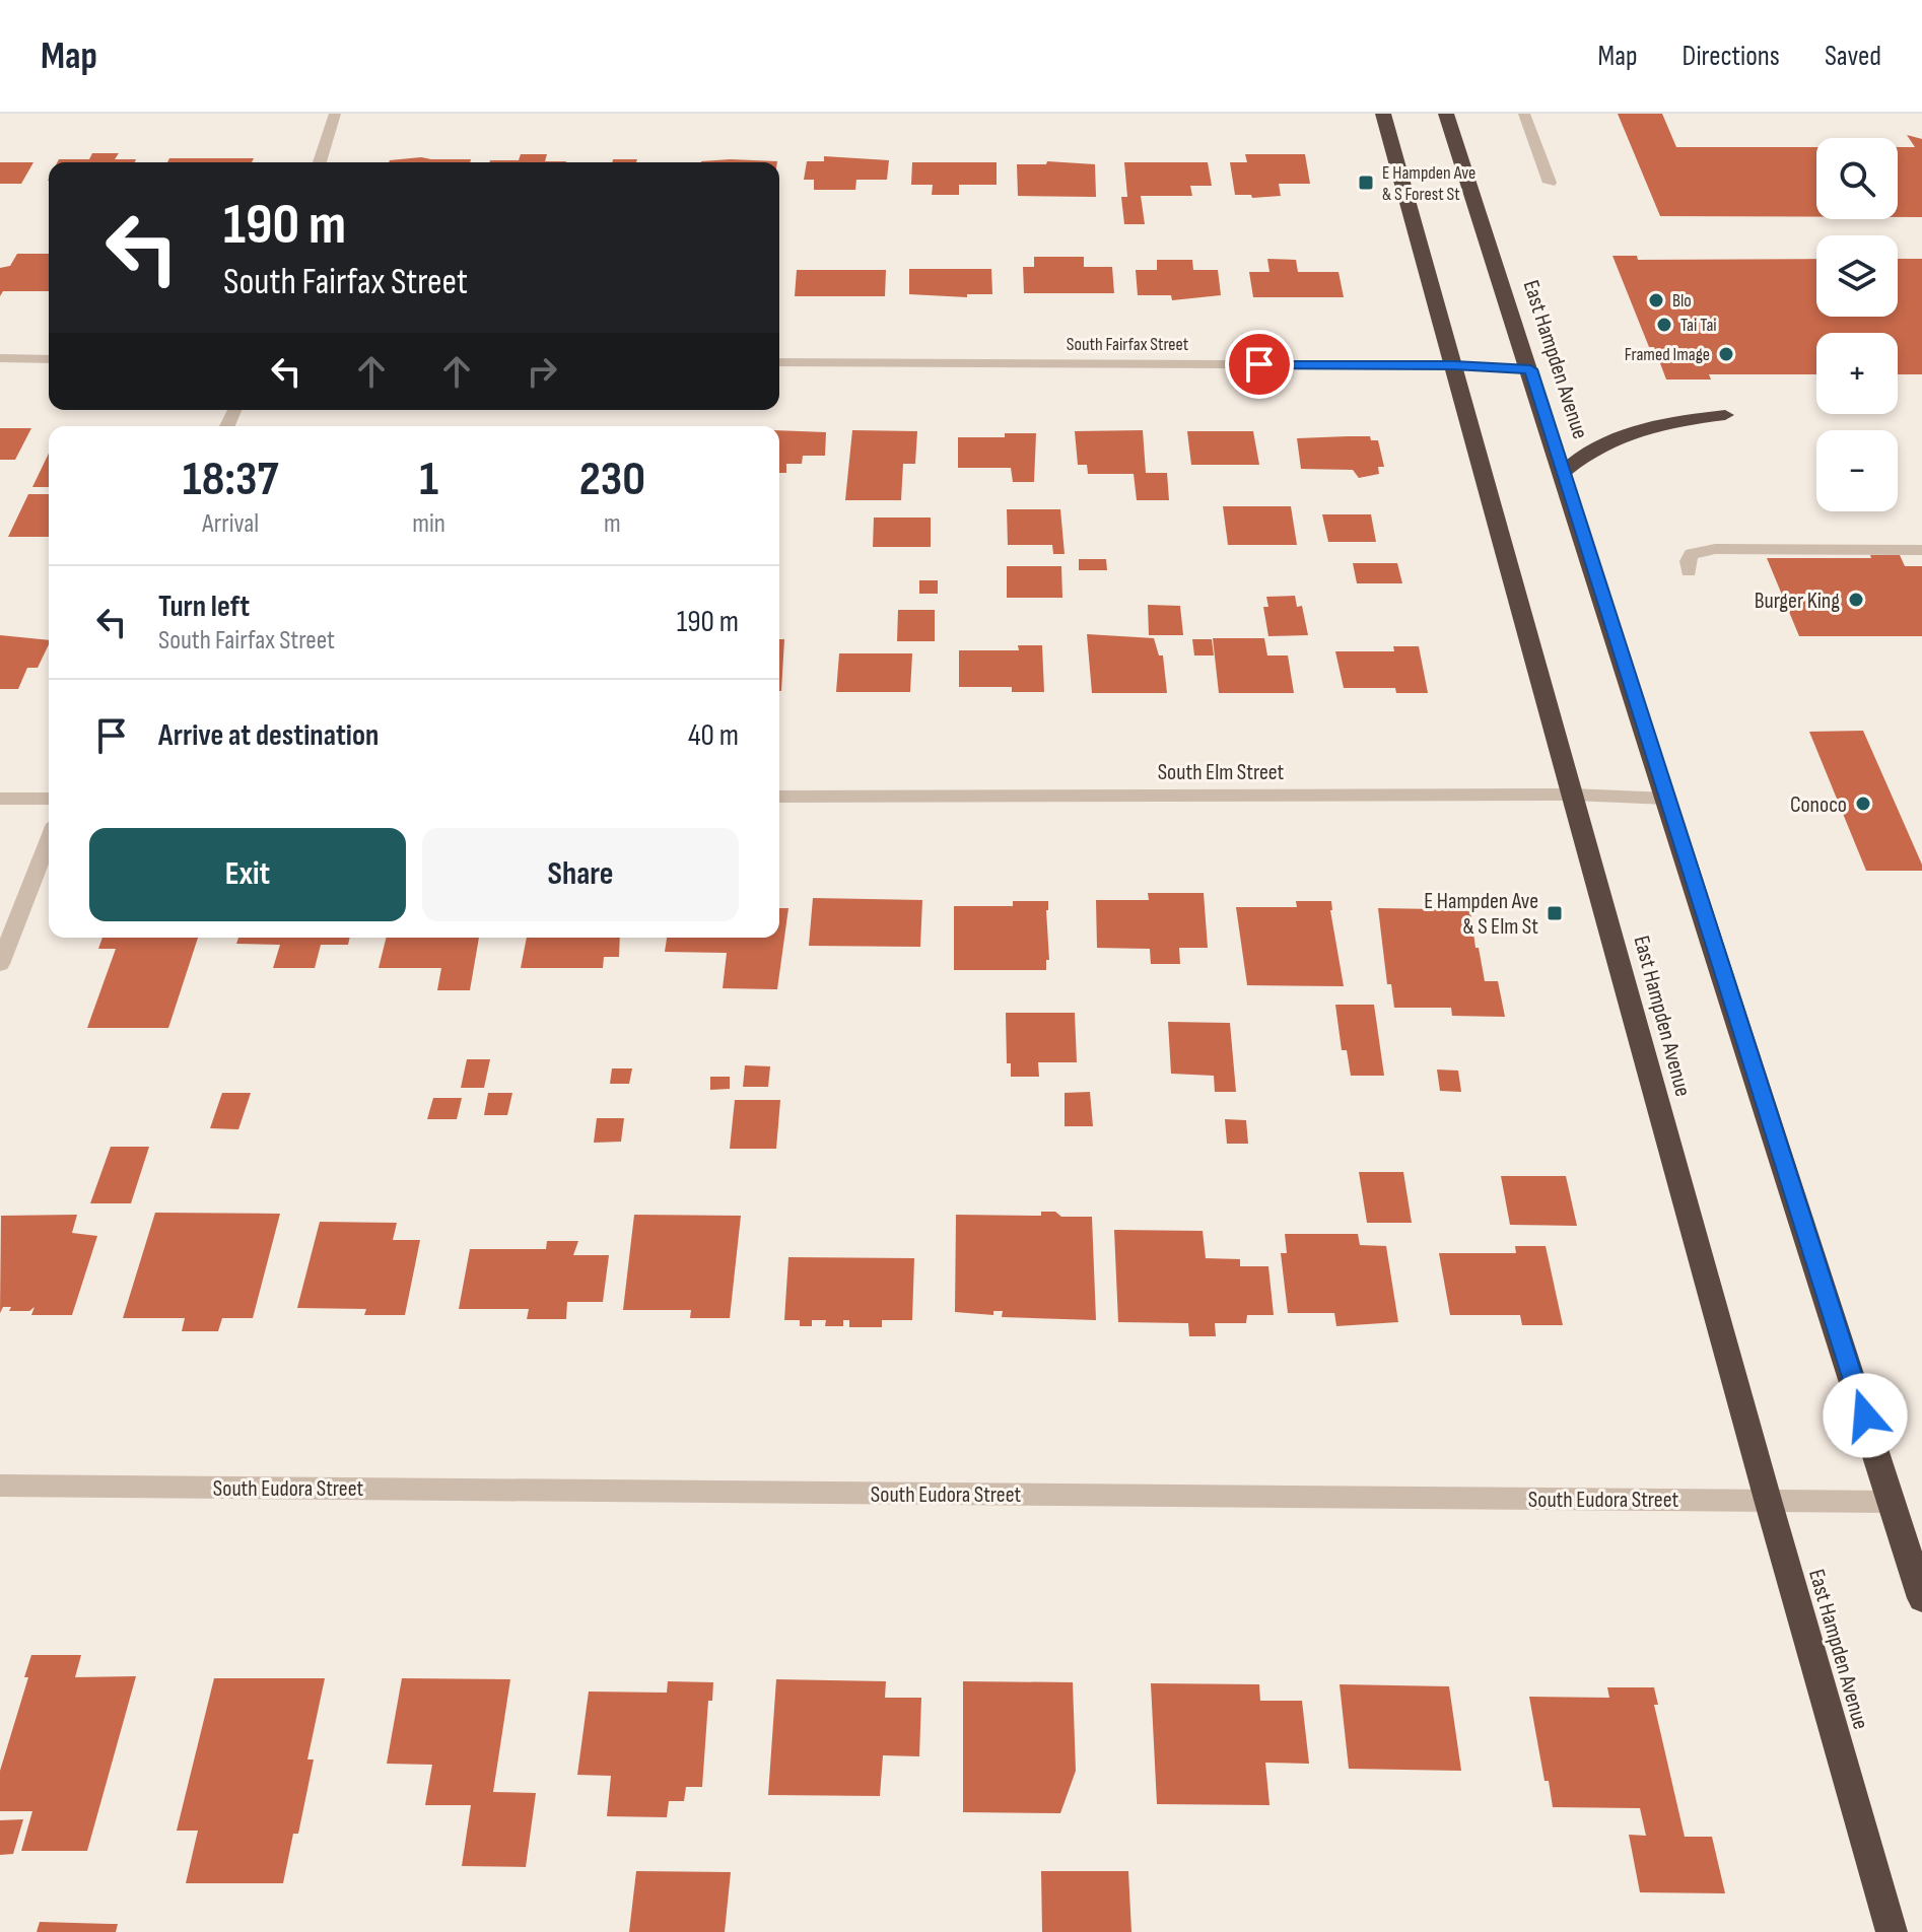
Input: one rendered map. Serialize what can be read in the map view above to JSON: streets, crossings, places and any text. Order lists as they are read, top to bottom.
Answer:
{
  "streets": {
    "highway": ["East Hampden Avenue"],
    "street": ["South Fairfax Street", "South Elm Street", "South Eudora Street"]
  },
  "crossings": [
    ["South Fairfax Street", "East Hampden Avenue"],
    ["East Hampden Avenue", "South Elm Street"],
    ["East Hampden Avenue", "South Eudora Street"]
  ],
  "places": {
    "transit": ["E Hampden Ave & S Forest St", "E Hampden Ave & S Elm St"],
    "other": [
      "Blo",
      "Tai Tai",
      "Framed Image",
      "Burger King",
      "Conoco"
    ]
  },
  "page": {
    "header": "Map",
    "nav": ["Map", "Directions", "Saved"],
    "map_buttons": ["+", "−"],
    "turn": ["190 m", "South Fairfax Street"],
    "eta": [
      "18:37",
      "Arrival",
      "1",
      "min",
      "230",
      "m"
    ],
    "list": [
      {
        "name": "Turn left",
        "note": "South Fairfax Street",
        "value": "190 m"
      },
      {
        "name": "Arrive at destination",
        "value": "40 m"
      }
    ],
    "buttons": ["Exit", "Share"]
  }
}
